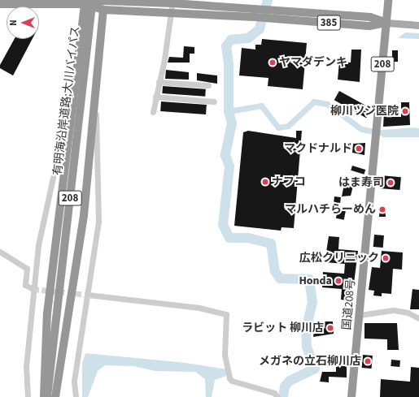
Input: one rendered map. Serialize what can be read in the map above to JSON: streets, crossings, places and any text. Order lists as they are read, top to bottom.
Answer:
{
  "streets": {
    "highway": [
      "385",
      "208",
      "有明海沿岸道路;大川バイパス",
      "国道208号"
    ]
  },
  "crossings": [
    ["385", "有明海沿岸道路;大川バイパス"],
    ["385", "国道208号"]
  ],
  "places": [
    "ヤマダデンキ",
    "柳川ツジ医院",
    "マクドナルド",
    "ナフコ",
    "はま寿司",
    "マルハチらーめん",
    "広松クリニック",
    "Honda",
    "ラビット 柳川店",
    "メガネの立石柳川店"
  ],
  "north": "left"
}
